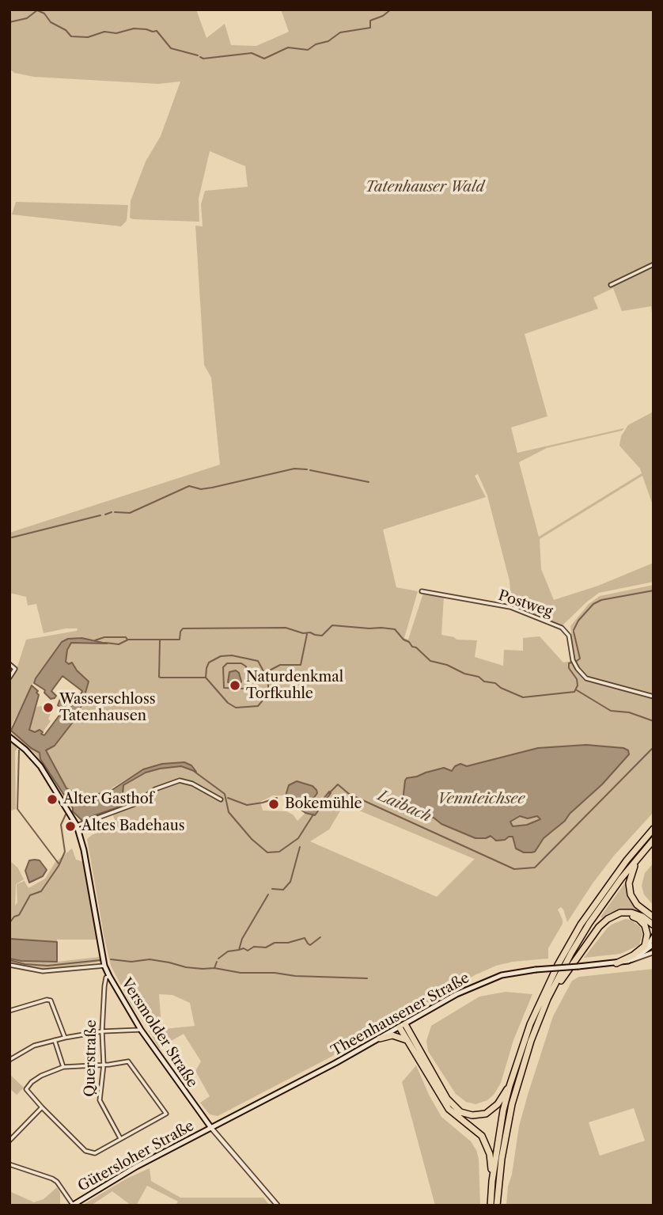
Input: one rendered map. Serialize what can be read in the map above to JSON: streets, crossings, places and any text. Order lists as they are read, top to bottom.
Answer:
{
  "streets": {
    "main road": ["Theenhausener Straße", "Versmolder Straße", "Gütersloher Straße"],
    "street": ["Postweg", "Querstraße"]
  },
  "crossings": [
    ["Theenhausener Straße", "Versmolder Straße"],
    ["Theenhausener Straße", "Gütersloher Straße"],
    ["Versmolder Straße", "Querstraße"],
    ["Versmolder Straße", "Gütersloher Straße"]
  ],
  "water": ["Vennteichsee", "Laibach"],
  "parks": ["Tatenhauser Wald"],
  "places": [
    "Naturdenkmal Torfkuhle",
    "Wasserschloss Tatenhausen",
    "Alter Gasthof",
    "Bokemühle",
    "Altes Badehaus"
  ]
}
